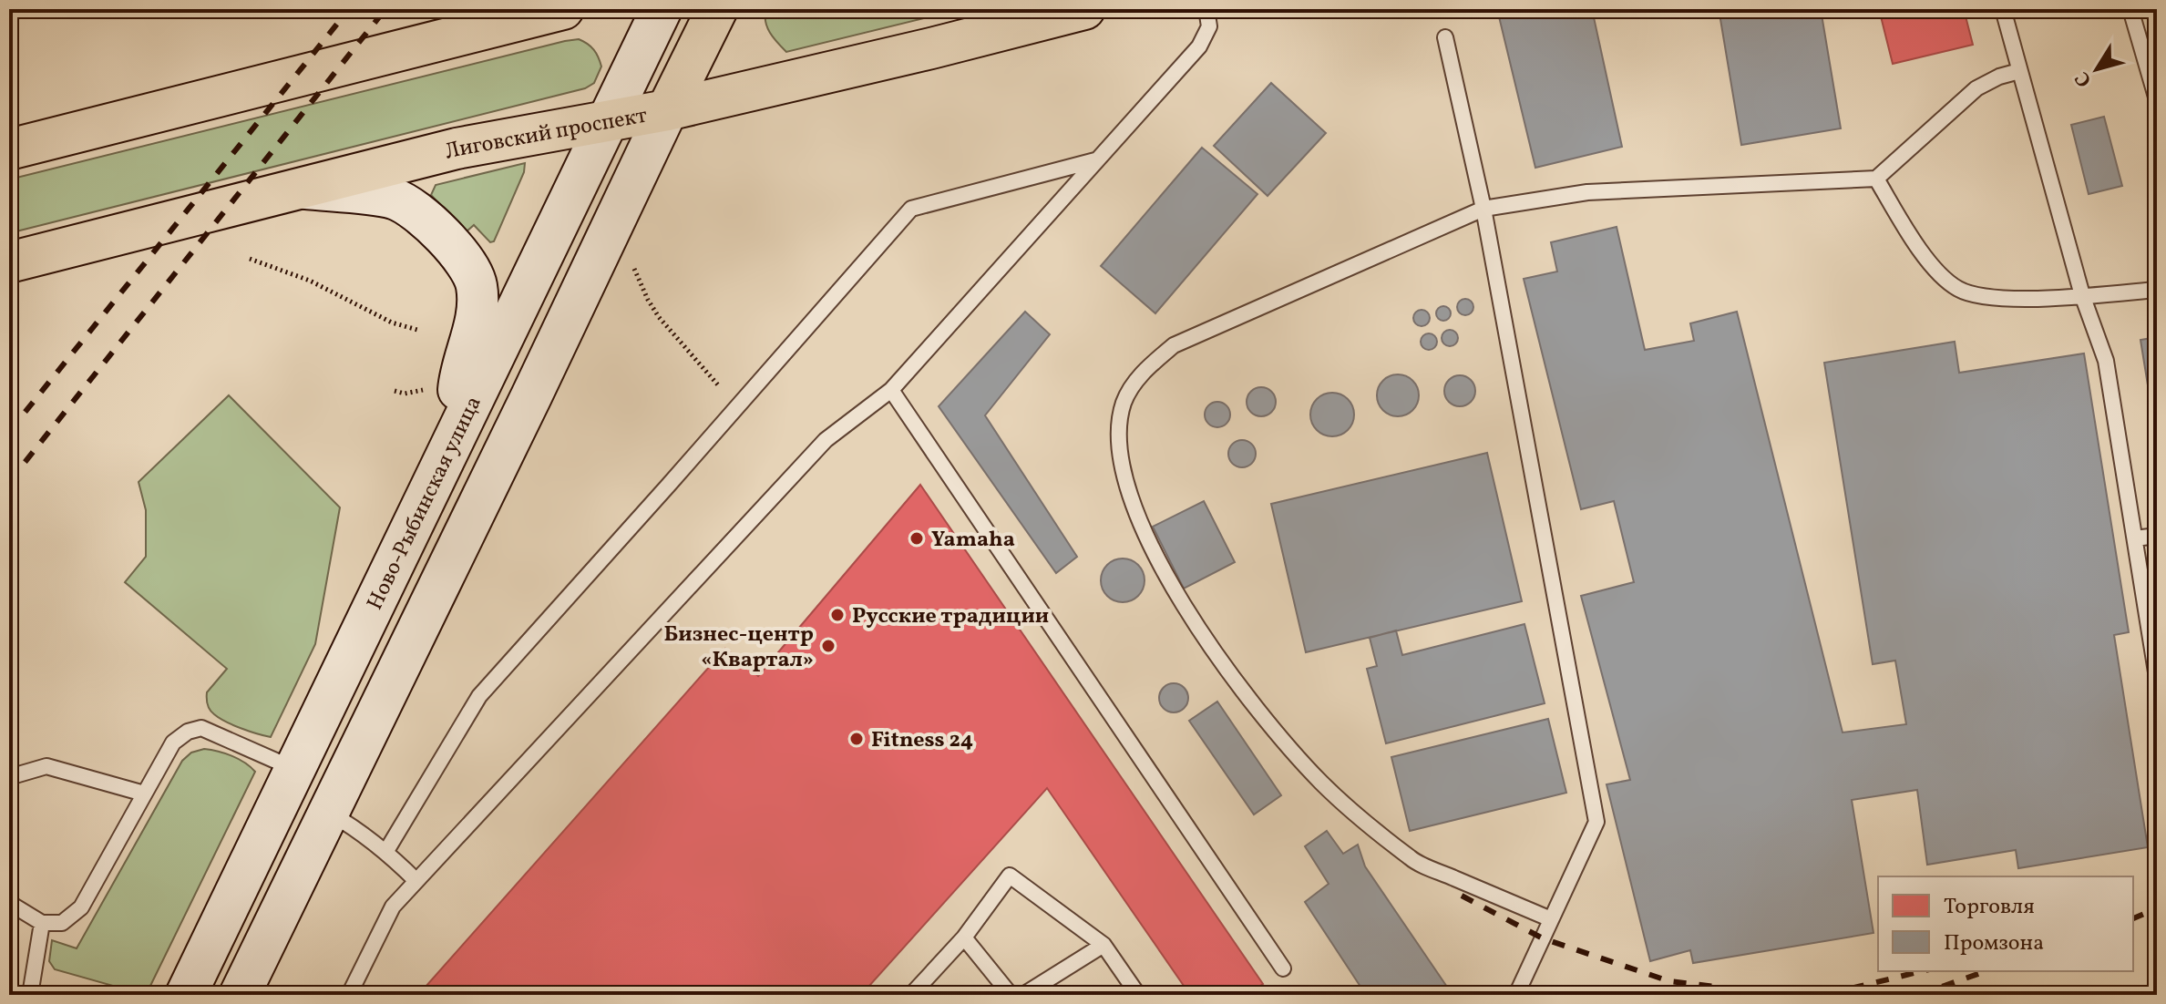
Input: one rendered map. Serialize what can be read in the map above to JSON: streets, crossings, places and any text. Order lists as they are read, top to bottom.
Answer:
{
  "streets": {
    "main road": ["Лиговский проспект", "Ново-Рыбинская улица"]
  },
  "crossings": [
    ["Лиговский проспект", "Ново-Рыбинская улица"]
  ],
  "places": [
    "Yamaha",
    "Русские традиции",
    "Бизнес-центр «Квартал»",
    "Fitness 24"
  ],
  "legend": ["Торговля", "Промзона"],
  "north": "bottom left"
}
